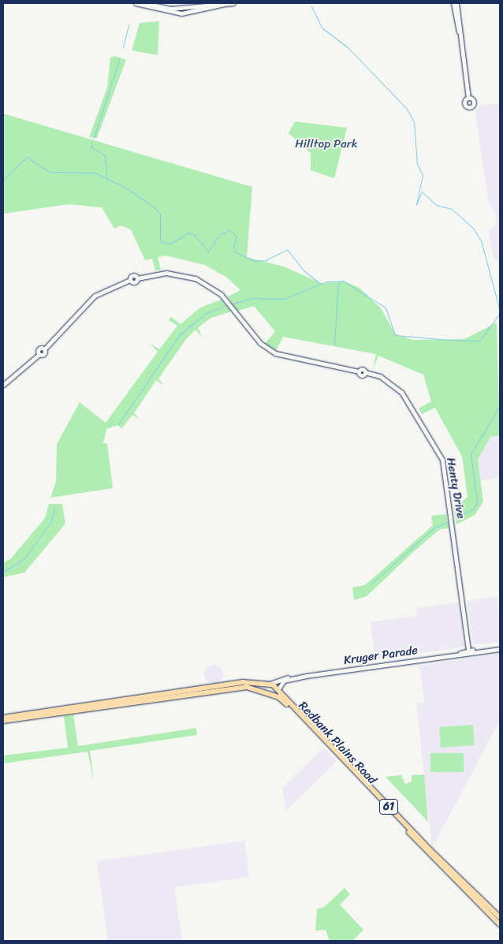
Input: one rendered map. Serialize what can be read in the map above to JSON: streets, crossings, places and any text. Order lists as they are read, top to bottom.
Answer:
{
  "streets": {
    "main road": ["Redbank Plains Road", "61"],
    "street": ["Henty Drive", "Kruger Parade"]
  },
  "crossings": [
    ["Henty Drive", "Kruger Parade"],
    ["Kruger Parade", "Redbank Plains Road"],
    ["Kruger Parade", "61"],
    ["Redbank Plains Road", "61"]
  ],
  "parks": ["Hilltop Park"]
}
